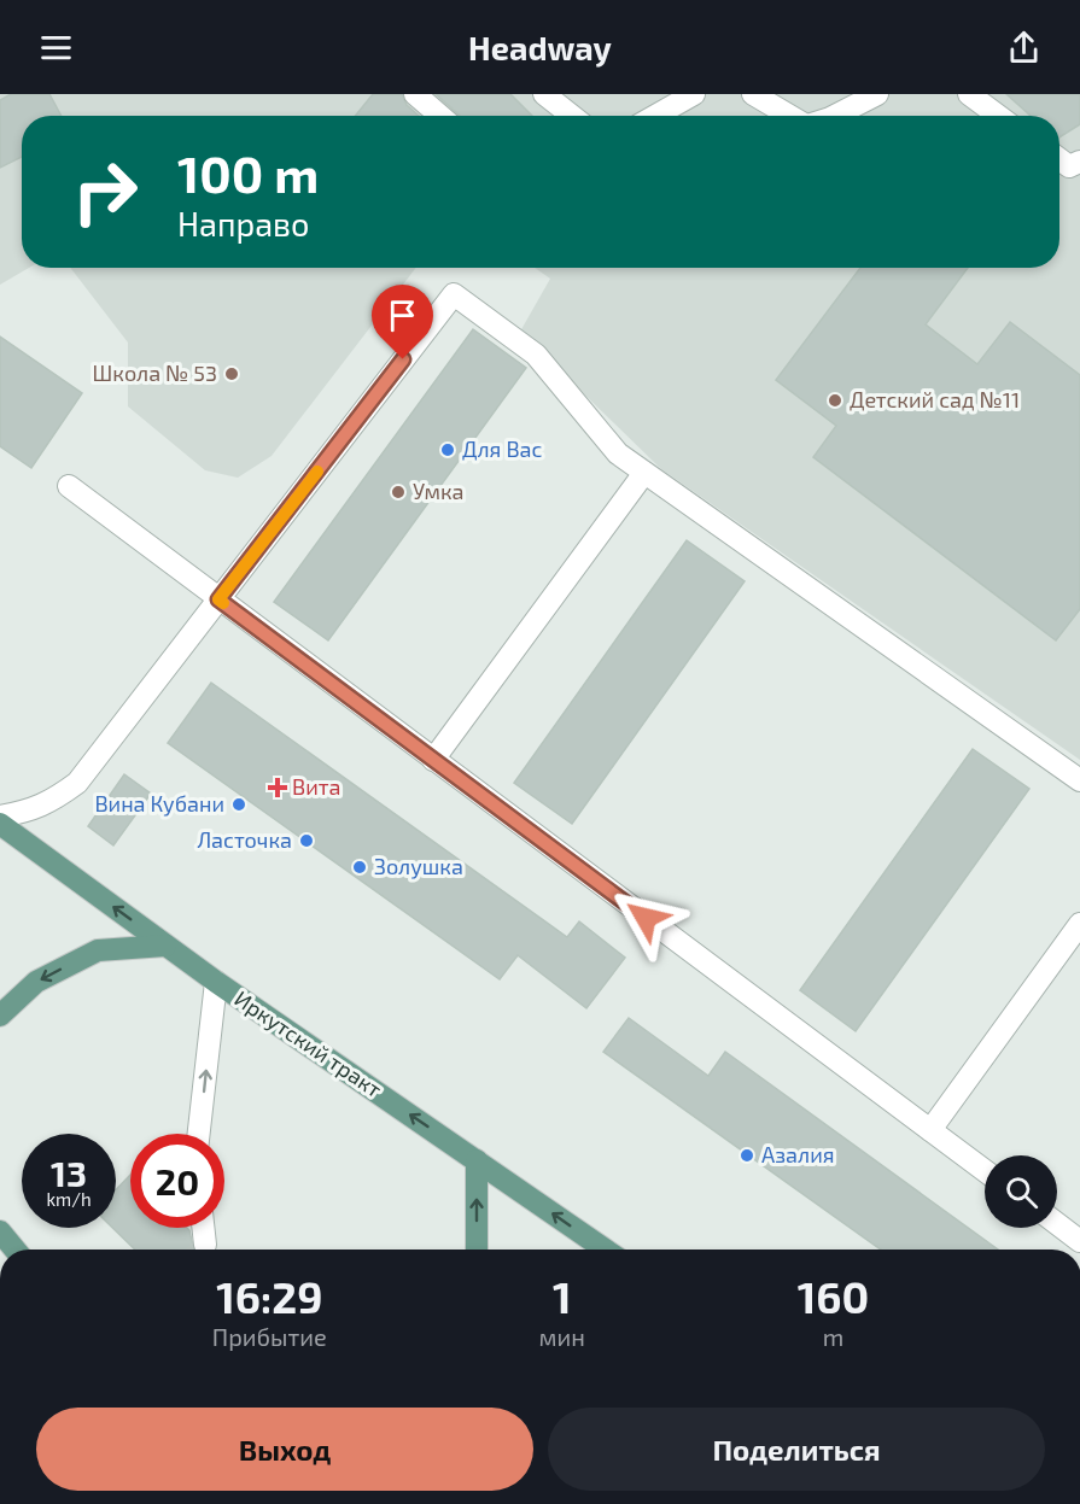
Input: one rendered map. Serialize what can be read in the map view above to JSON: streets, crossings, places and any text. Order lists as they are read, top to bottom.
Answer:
{
  "streets": {
    "main road": ["Иркутский тракт"]
  },
  "one_way": ["Иркутский тракт"],
  "places": {
    "other": [
      "Школа № 53",
      "Детский сад №11",
      "Для Вас",
      "Умка",
      "Вина Кубани",
      "Ласточка",
      "Золушка",
      "Азалия"
    ],
    "health": ["Вита"]
  },
  "page": {
    "header": "Headway",
    "turn": ["100 m", "Направо"],
    "speed": "13 km/h",
    "limit": "20",
    "eta": [
      "16:29",
      "Прибытие",
      "1",
      "мин",
      "160",
      "m"
    ],
    "buttons": ["Выход", "Поделиться"]
  }
}
